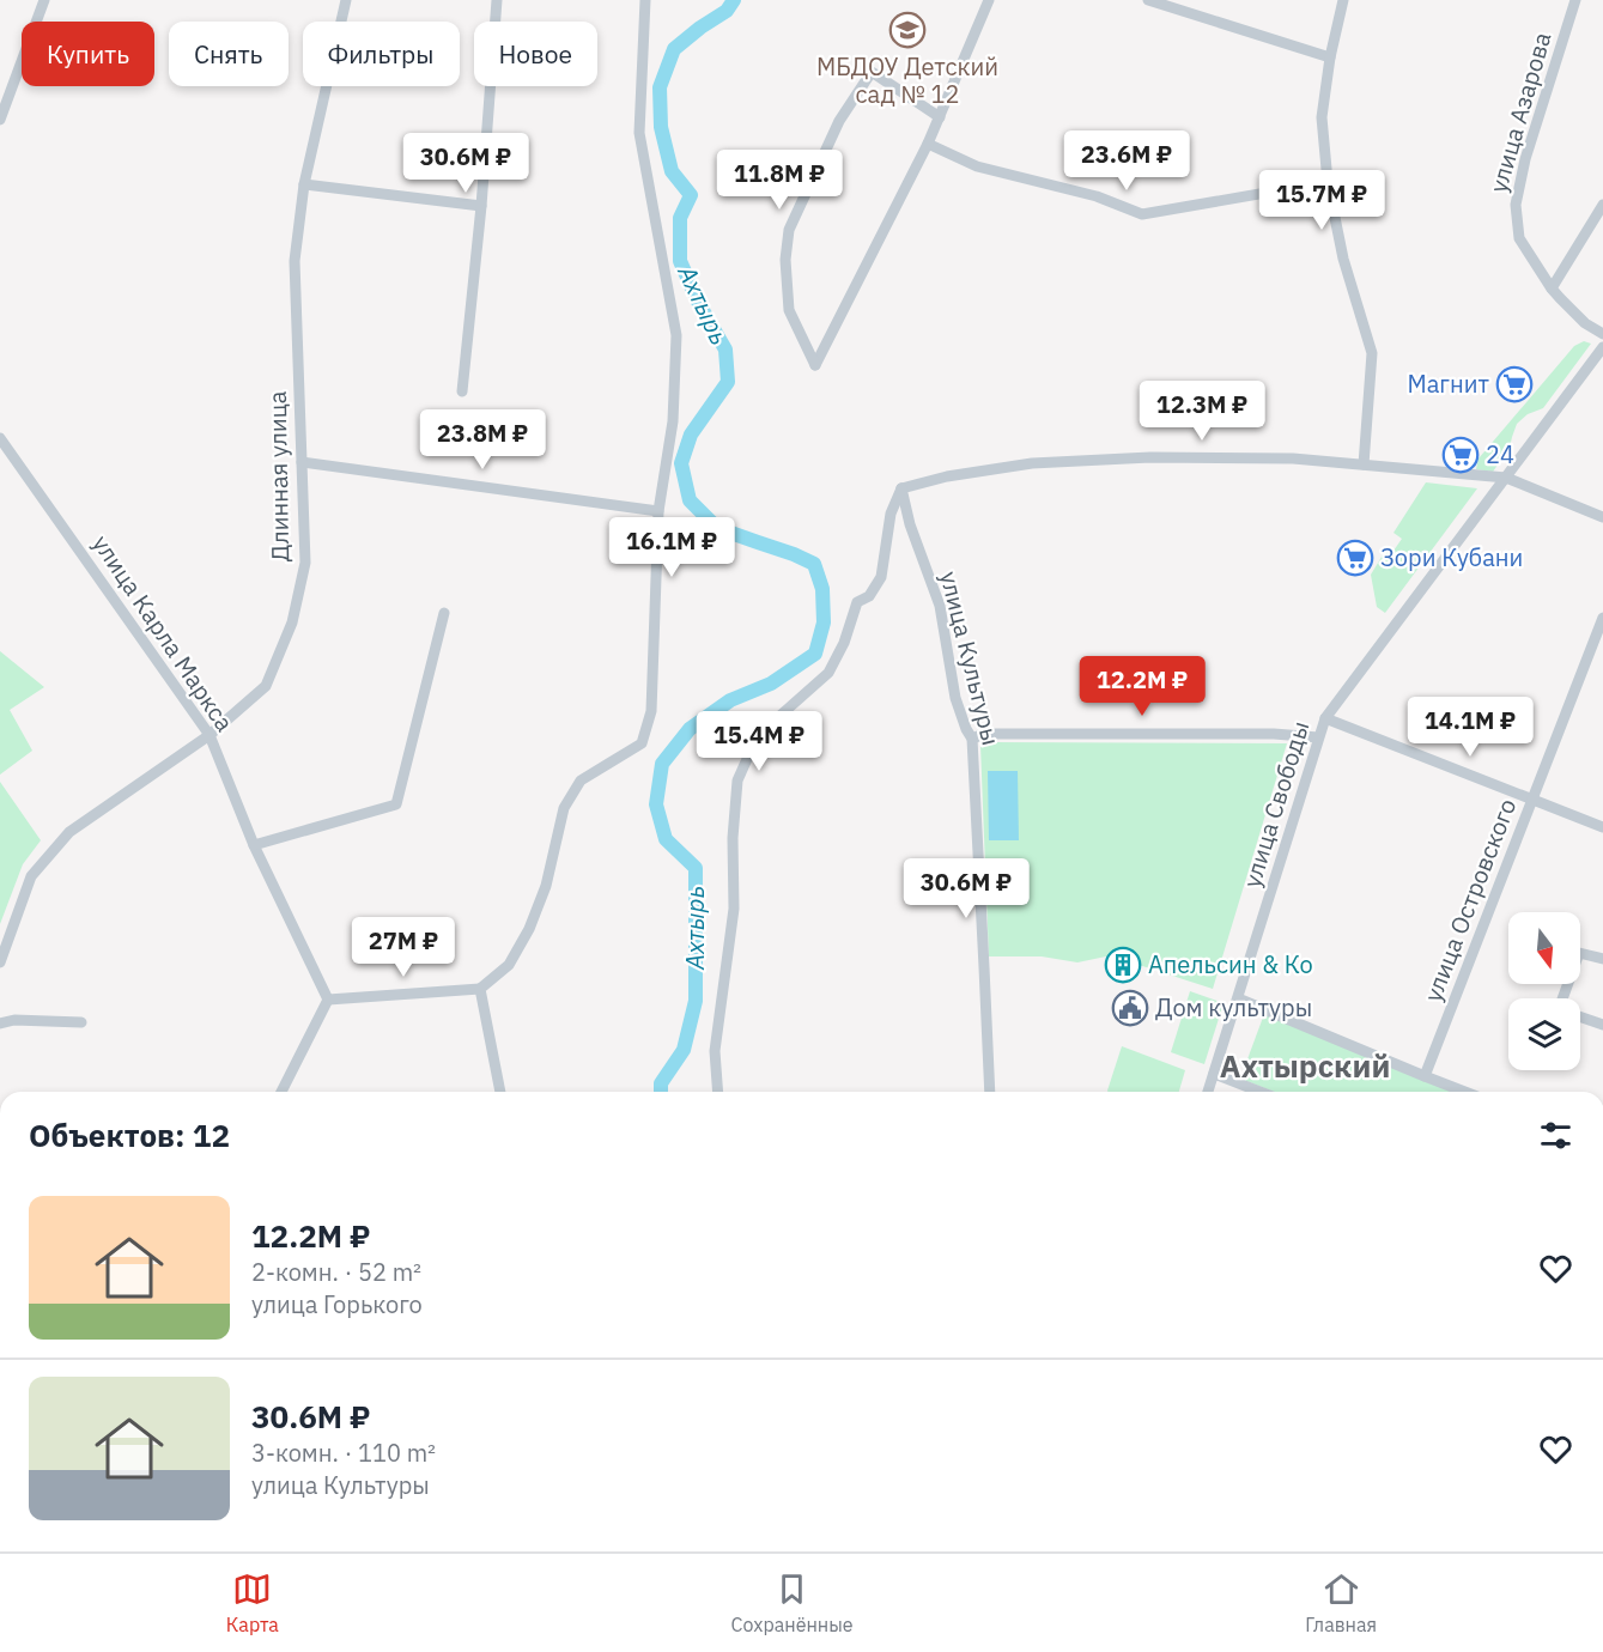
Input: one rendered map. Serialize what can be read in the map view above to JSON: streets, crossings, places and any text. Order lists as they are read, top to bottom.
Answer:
{
  "streets": {
    "street": [
      "улица Азарова",
      "Длинная улица",
      "улица Карла Маркса",
      "улица Культуры",
      "улица Свободы",
      "улица Островского"
    ]
  },
  "crossings": [
    ["Длинная улица", "улица Карла Маркса"]
  ],
  "districts": ["Ахтырский"],
  "water": ["Ахтырь"],
  "places": {
    "school or university": ["МБДОУ Детский сад № 12"],
    "supermarket": ["Магнит", "24", "Зори Кубани"],
    "building": ["Апельсин & Ко"],
    "public building": ["Дом культуры"]
  },
  "north": "bottom",
  "page": {
    "chip": [
      "Купить",
      "Снять",
      "Фильтры",
      "Новое"
    ],
    "price": [
      "23.6M ₽",
      "30.6M ₽",
      "11.8M ₽",
      "15.7M ₽",
      "12.3M ₽",
      "23.8M ₽",
      "16.1M ₽",
      "12.2M ₽",
      "14.1M ₽",
      "15.4M ₽",
      "30.6M ₽",
      "27M ₽"
    ],
    "heading": "Объектов: 12",
    "list": [
      {
        "name": "12.2M ₽",
        "note": "2-комн. · 52 m² · улица Горького"
      },
      {
        "name": "30.6M ₽",
        "note": "3-комн. · 110 m² · улица Культуры"
      }
    ],
    "tabs": ["Карта", "Сохранённые", "Главная"]
  }
}
